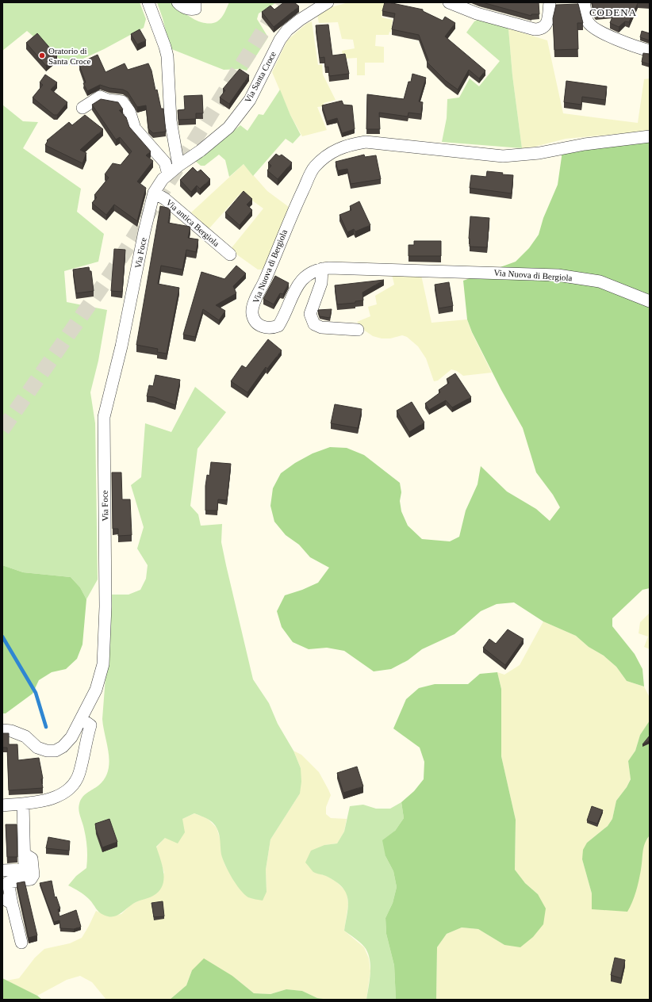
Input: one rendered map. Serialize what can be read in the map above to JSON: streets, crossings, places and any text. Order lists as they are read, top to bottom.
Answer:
{
  "streets": {
    "street": [
      "Via Santa Croce",
      "Via antica Bergiola",
      "Via Foce",
      "Via Nuova di Bergiola"
    ]
  },
  "crossings": [
    ["Via Santa Croce", "Via antica Bergiola"],
    ["Via Santa Croce", "Via Foce"],
    ["Via antica Bergiola", "Via Foce"]
  ],
  "districts": ["CODENA"],
  "places": ["Oratorio di Santa Croce"]
}
